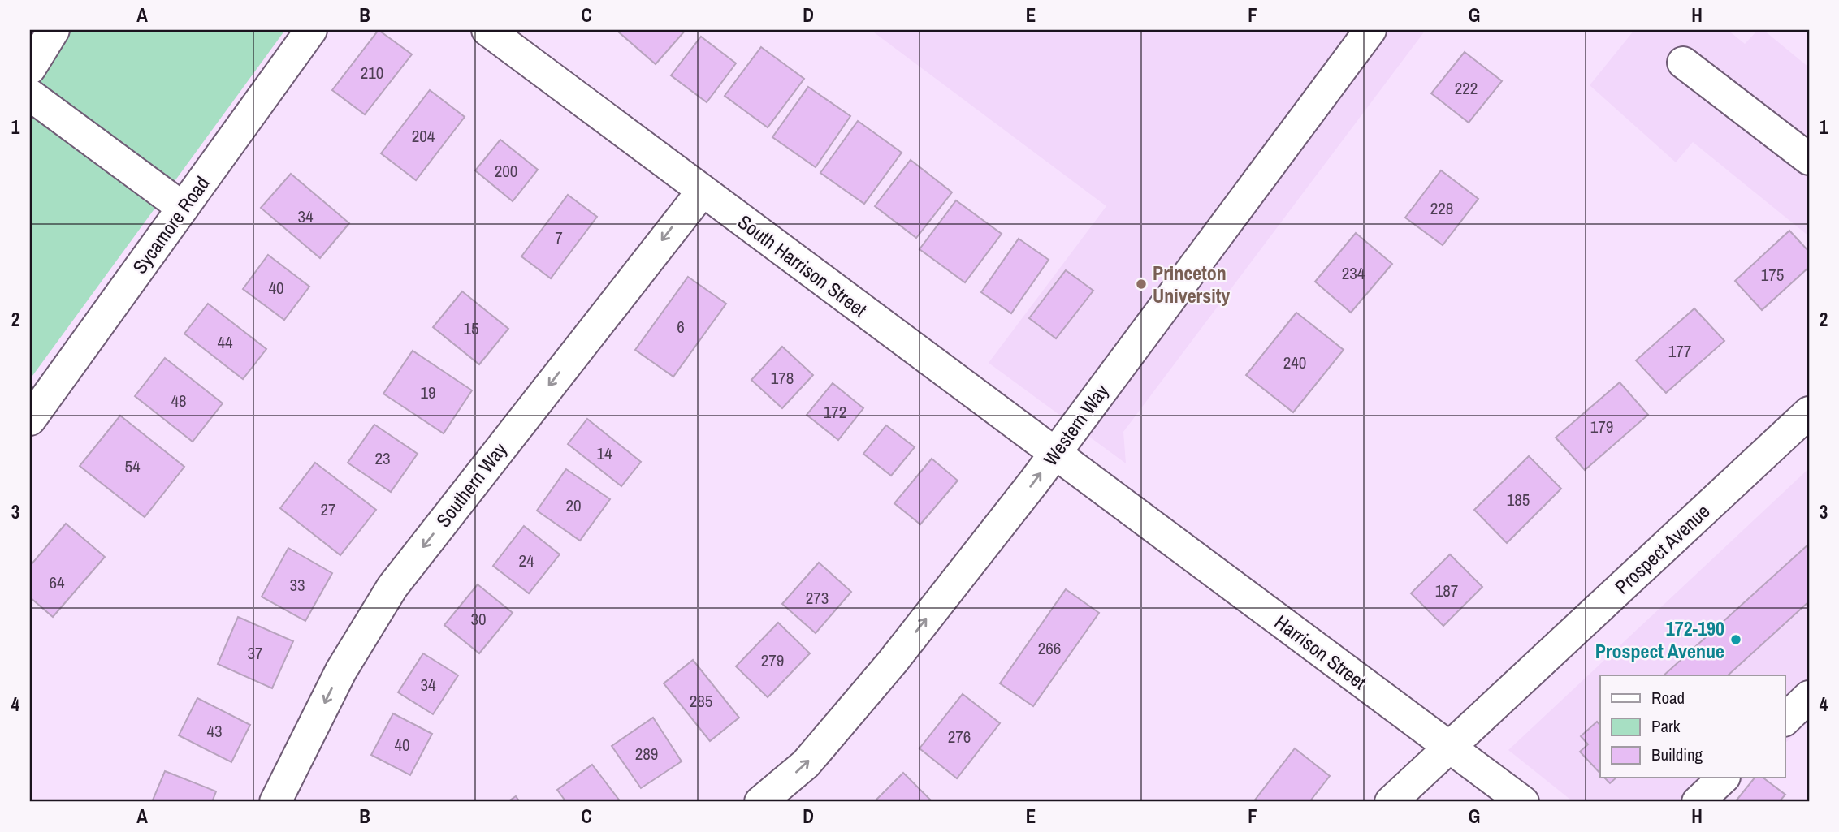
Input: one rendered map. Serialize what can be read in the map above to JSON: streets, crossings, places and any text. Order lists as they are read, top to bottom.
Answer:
{
  "streets": {
    "street": [
      "Sycamore Road",
      "South Harrison Street",
      "Western Way",
      "Southern Way",
      "Prospect Avenue",
      "Harrison Street"
    ]
  },
  "crossings": [
    ["South Harrison Street", "Western Way"],
    ["South Harrison Street", "Southern Way"],
    ["South Harrison Street", "Harrison Street"],
    ["Prospect Avenue", "Harrison Street"]
  ],
  "one_way": ["Western Way", "Southern Way"],
  "places": ["Princeton University", "172-190 Prospect Avenue"],
  "house_numbers": [
    "210",
    "222",
    "204",
    "200",
    "228",
    "34",
    "7",
    "234",
    "175",
    "40",
    "6",
    "15",
    "44",
    "177",
    "240",
    "178",
    "19",
    "48",
    "172",
    "179",
    "14",
    "23",
    "54",
    "185",
    "20",
    "27",
    "24",
    "64",
    "33",
    "187",
    "273",
    "30",
    "266",
    "37",
    "279",
    "34",
    "285",
    "43",
    "276",
    "40",
    "289"
  ],
  "legend": ["Road", "Park", "Building"],
  "grid": {
    "columns": [
      "A",
      "B",
      "C",
      "D",
      "E",
      "F",
      "G",
      "H"
    ],
    "rows": [
      "1",
      "2",
      "3",
      "4"
    ]
  }
}
